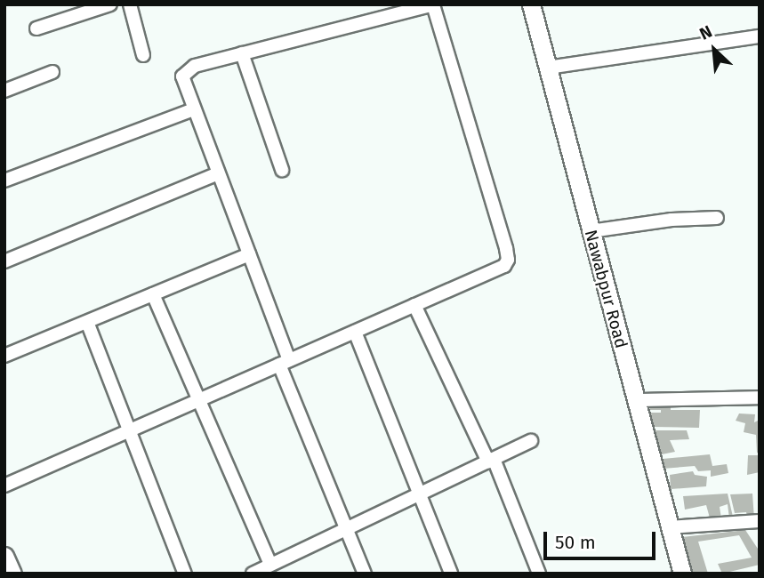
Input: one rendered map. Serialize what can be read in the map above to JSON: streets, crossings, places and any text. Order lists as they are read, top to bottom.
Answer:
{
  "streets": {
    "street": ["Nawabpur Road"]
  },
  "scale_bar": "50 m",
  "north": "top left"
}
